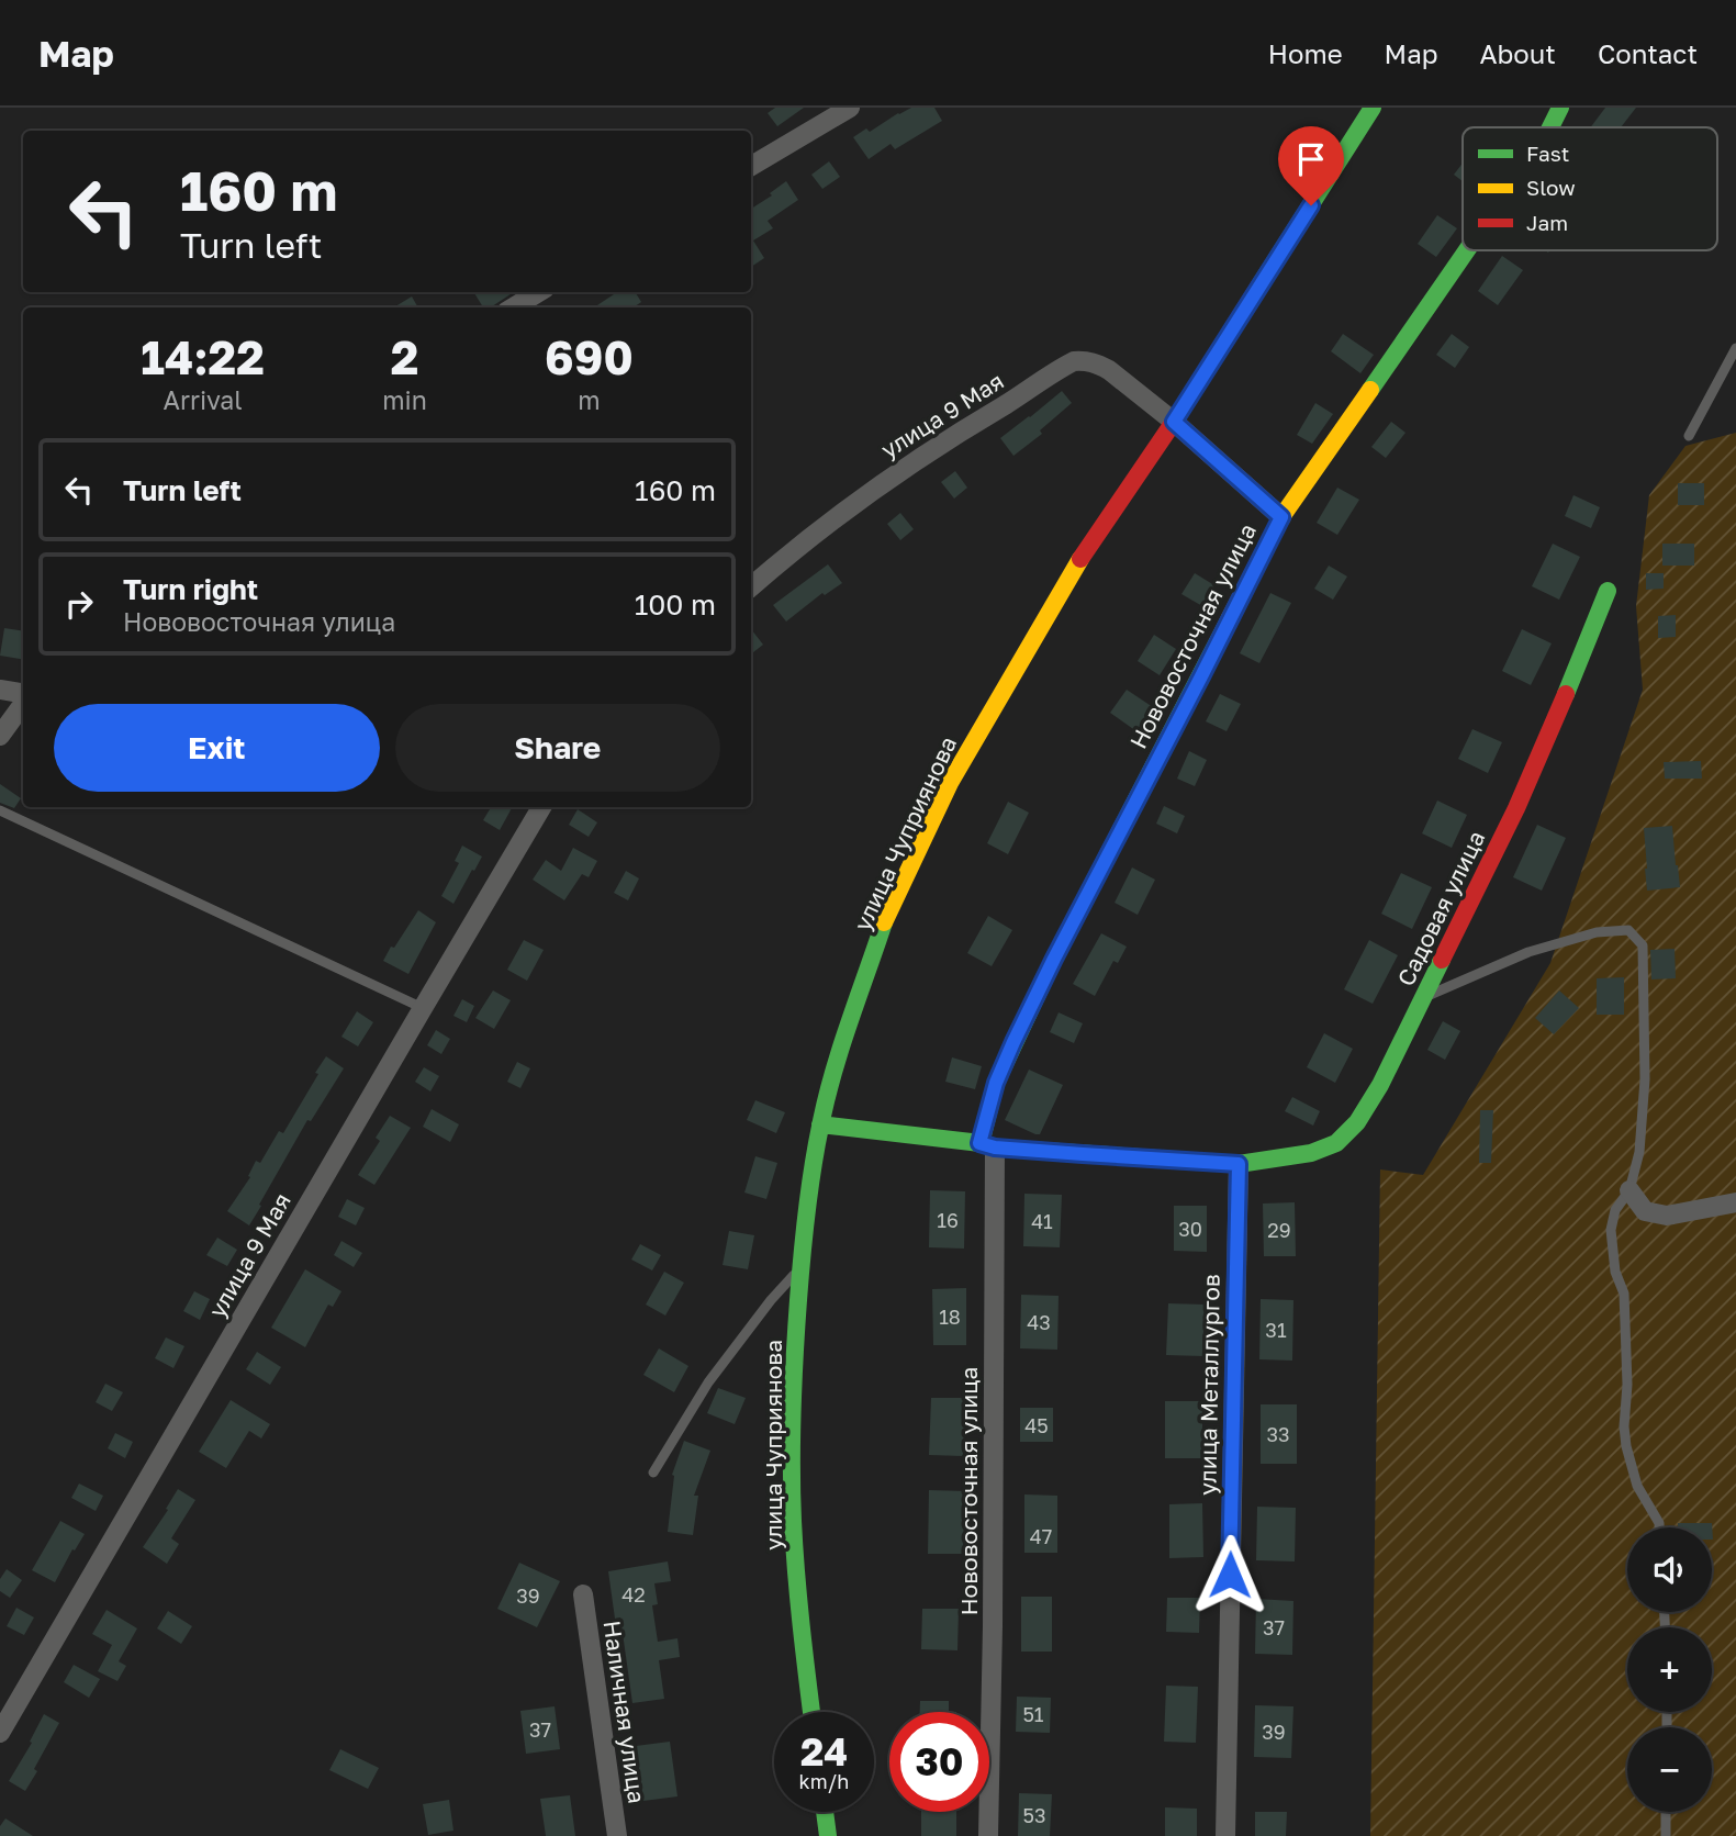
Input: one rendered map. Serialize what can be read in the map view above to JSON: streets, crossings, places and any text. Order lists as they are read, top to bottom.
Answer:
{
  "streets": {
    "street": [
      "улица 9 Мая",
      "Нововосточная улица",
      "улица Чуприянова",
      "Садовая улица",
      "улица Металлургов",
      "Наличная улица"
    ]
  },
  "crossings": [
    ["улица 9 Мая", "Нововосточная улица"],
    ["улица 9 Мая", "улица Чуприянова"],
    ["Нововосточная улица", "Садовая улица"],
    ["улица Чуприянова", "Садовая улица"],
    ["Садовая улица", "улица Металлургов"]
  ],
  "house_numbers": [
    "16",
    "41",
    "30",
    "29",
    "18",
    "43",
    "31",
    "45",
    "33",
    "47",
    "42",
    "39",
    "37",
    "51",
    "37",
    "39",
    "53"
  ],
  "legend": ["Fast", "Slow", "Jam"],
  "page": {
    "header": "Map",
    "nav": [
      "Home",
      "Map",
      "About",
      "Contact"
    ],
    "turn": ["160 m", "Turn left"],
    "eta": [
      "14:22",
      "Arrival",
      "2",
      "min",
      "690",
      "m"
    ],
    "list": [
      {
        "name": "Turn left",
        "value": "160 m"
      },
      {
        "name": "Turn right",
        "note": "Нововосточная улица",
        "value": "100 m"
      }
    ],
    "buttons": ["Exit", "Share"],
    "map_buttons": ["+", "−"],
    "speed": "24 km/h",
    "limit": "30"
  }
}
